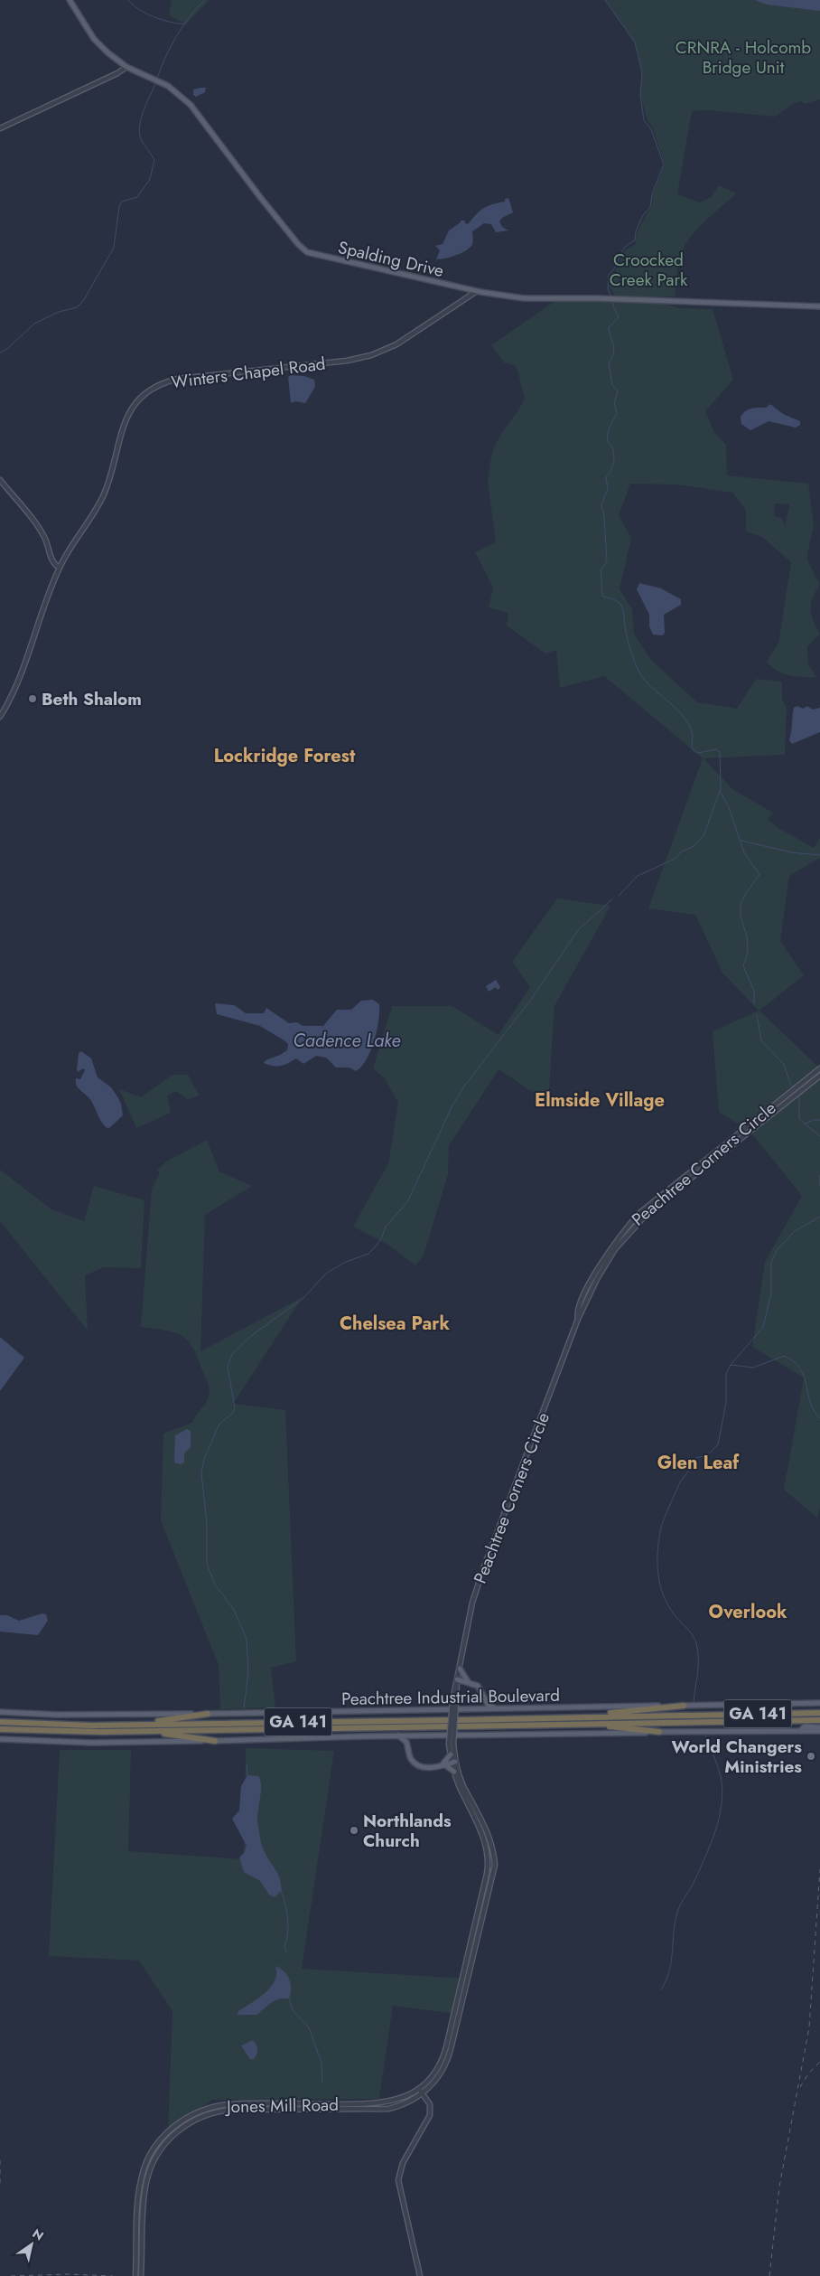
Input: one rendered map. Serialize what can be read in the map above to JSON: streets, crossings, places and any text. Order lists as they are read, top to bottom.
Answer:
{
  "streets": {
    "highway": ["Peachtree Industrial Boulevard", "GA 141"],
    "main road": ["Spalding Drive"],
    "street": ["Winters Chapel Road", "Peachtree Corners Circle", "Jones Mill Road"]
  },
  "crossings": [
    ["Spalding Drive", "Winters Chapel Road"],
    ["Peachtree Corners Circle", "Jones Mill Road"]
  ],
  "districts": [
    "Lockridge Forest",
    "Elmside Village",
    "Chelsea Park",
    "Glen Leaf",
    "Overlook"
  ],
  "water": ["Cadence Lake"],
  "parks": ["CRNRA - Holcomb Bridge Unit", "Croocked Creek Park"],
  "places": ["Beth Shalom", "World Changers Ministries", "Northlands Church"],
  "north": "top right"
}
